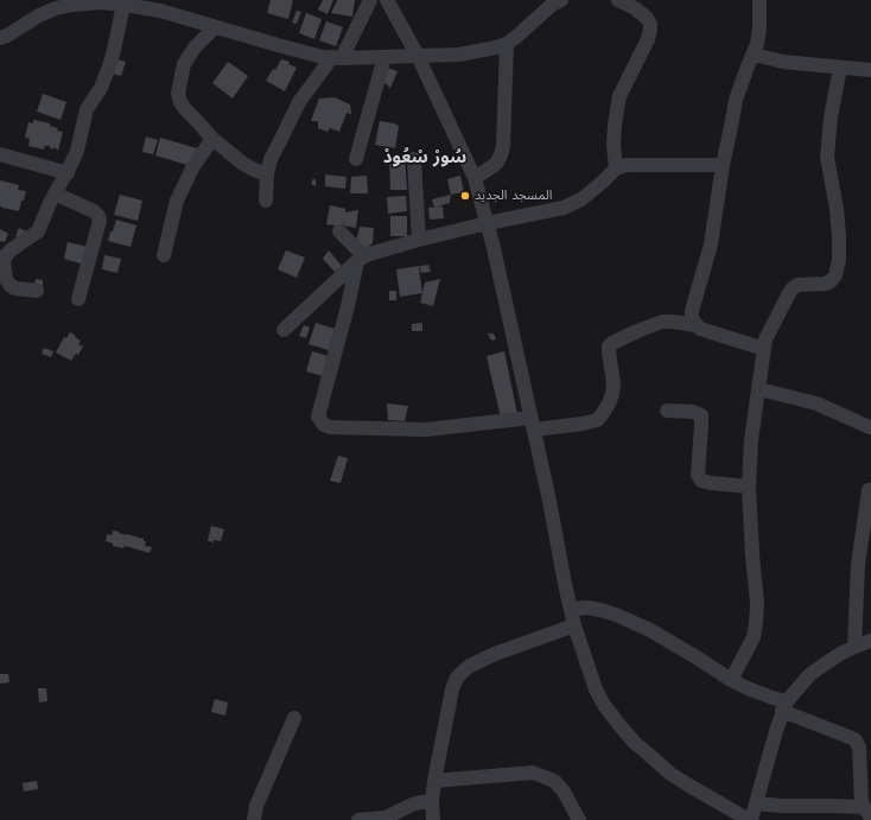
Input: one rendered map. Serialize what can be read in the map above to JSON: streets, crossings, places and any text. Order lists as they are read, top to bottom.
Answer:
{
  "districts": ["سُورْ سْعُودْ"],
  "places": ["المسجد الجديد"]
}
